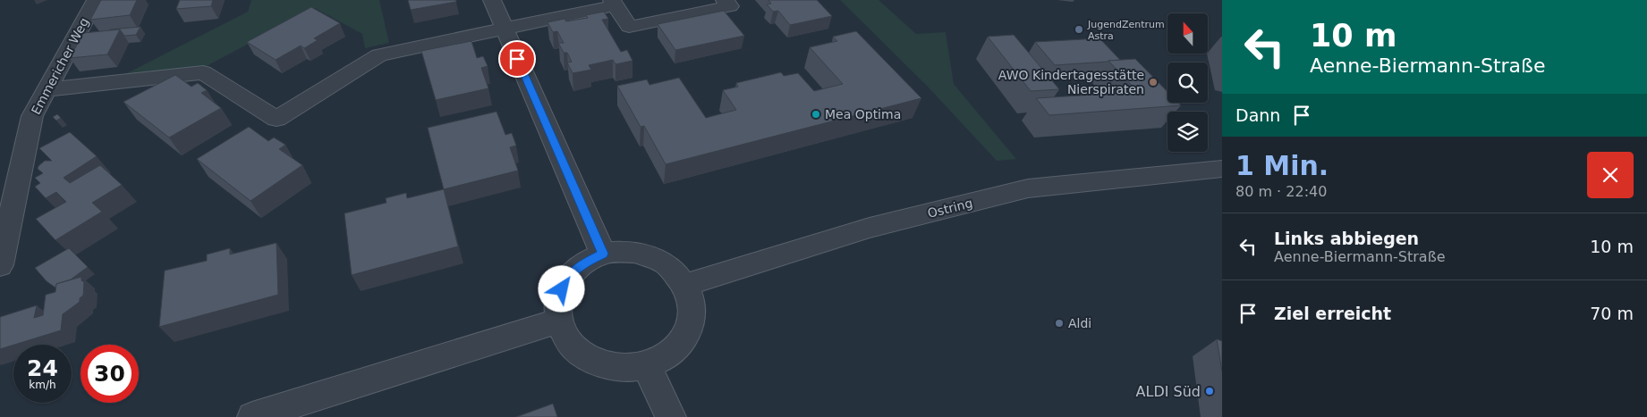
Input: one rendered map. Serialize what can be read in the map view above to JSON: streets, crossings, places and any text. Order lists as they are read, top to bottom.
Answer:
{
  "streets": {
    "street": ["Emmericher Weg", "Ostring"]
  },
  "places": [
    "JugendZentrum Astra",
    "AWO Kindertagesstätte Nierspiraten",
    "Mea Optima",
    "Aldi",
    "ALDI Süd"
  ],
  "north": "top",
  "page": {
    "turn": ["10 m", "Aenne-Biermann-Straße"],
    "then": "Dann",
    "heading": ["1 Min.", "80 m · 22:40"],
    "list": [
      {
        "name": "Links abbiegen",
        "note": "Aenne-Biermann-Straße",
        "value": "10 m"
      },
      {
        "name": "Ziel erreicht",
        "value": "70 m"
      }
    ],
    "speed": "24 km/h",
    "limit": "30"
  }
}
